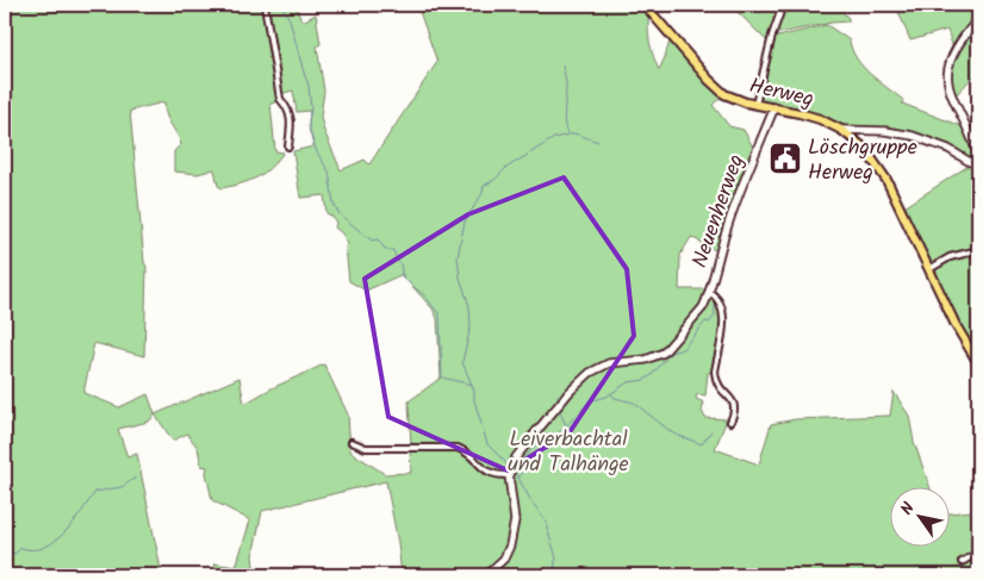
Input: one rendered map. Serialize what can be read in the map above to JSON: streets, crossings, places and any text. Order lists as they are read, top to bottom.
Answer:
{
  "streets": {
    "main road": ["Herweg"],
    "street": ["Neuenherweg"]
  },
  "crossings": [
    ["Herweg", "Neuenherweg"]
  ],
  "parks": ["Leiverbachtal und Talhänge"],
  "places": {
    "public building": ["Löschgruppe Herweg"]
  },
  "north": "top left"
}
